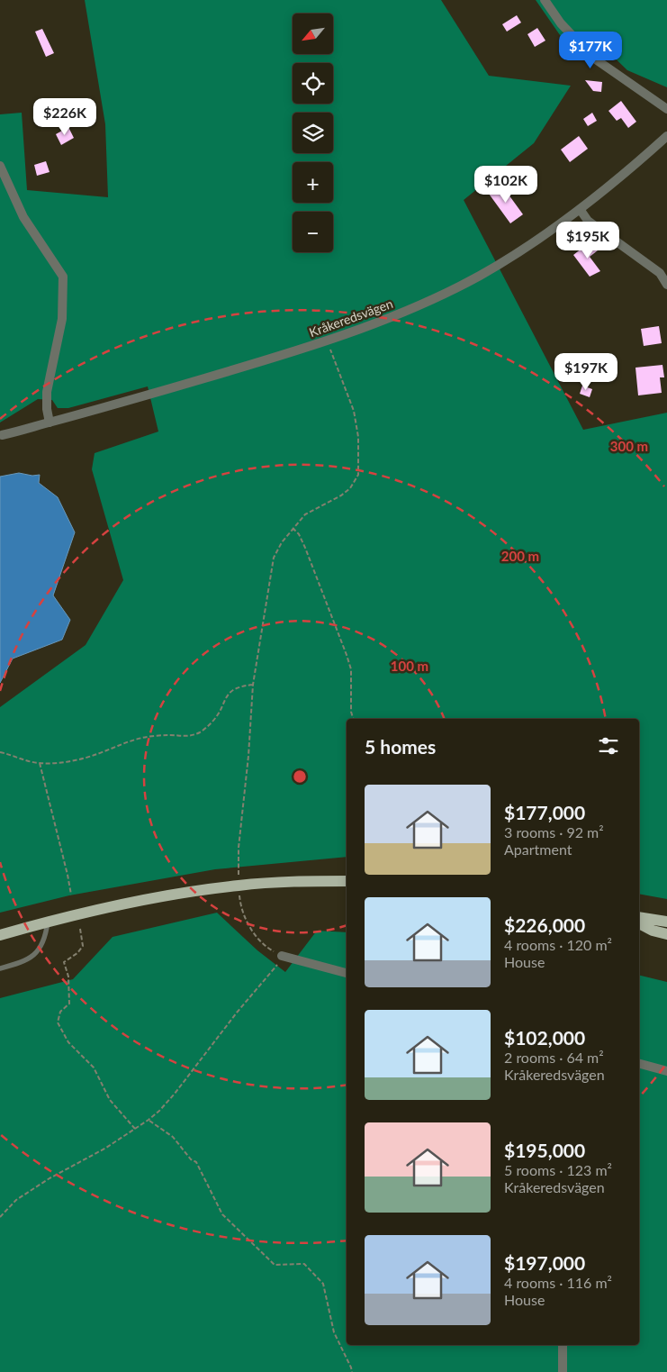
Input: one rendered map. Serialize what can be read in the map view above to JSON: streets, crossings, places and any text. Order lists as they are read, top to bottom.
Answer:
{
  "streets": {
    "street": ["Kråkeredsvägen"]
  },
  "north": "bottom left",
  "page": {
    "map_buttons": ["+", "−"],
    "price": [
      "$177K",
      "$226K",
      "$102K",
      "$195K",
      "$197K"
    ],
    "heading": "5 homes",
    "list": [
      {
        "name": "$177,000",
        "note": "3 rooms · 92 m² · Apartment"
      },
      {
        "name": "$226,000",
        "note": "4 rooms · 120 m² · House"
      },
      {
        "name": "$102,000",
        "note": "2 rooms · 64 m² · Kråkeredsvägen"
      },
      {
        "name": "$195,000",
        "note": "5 rooms · 123 m² · Kråkeredsvägen"
      },
      {
        "name": "$197,000",
        "note": "4 rooms · 116 m² · House"
      }
    ]
  },
  "rings": ["300 m", "200 m", "100 m"]
}
